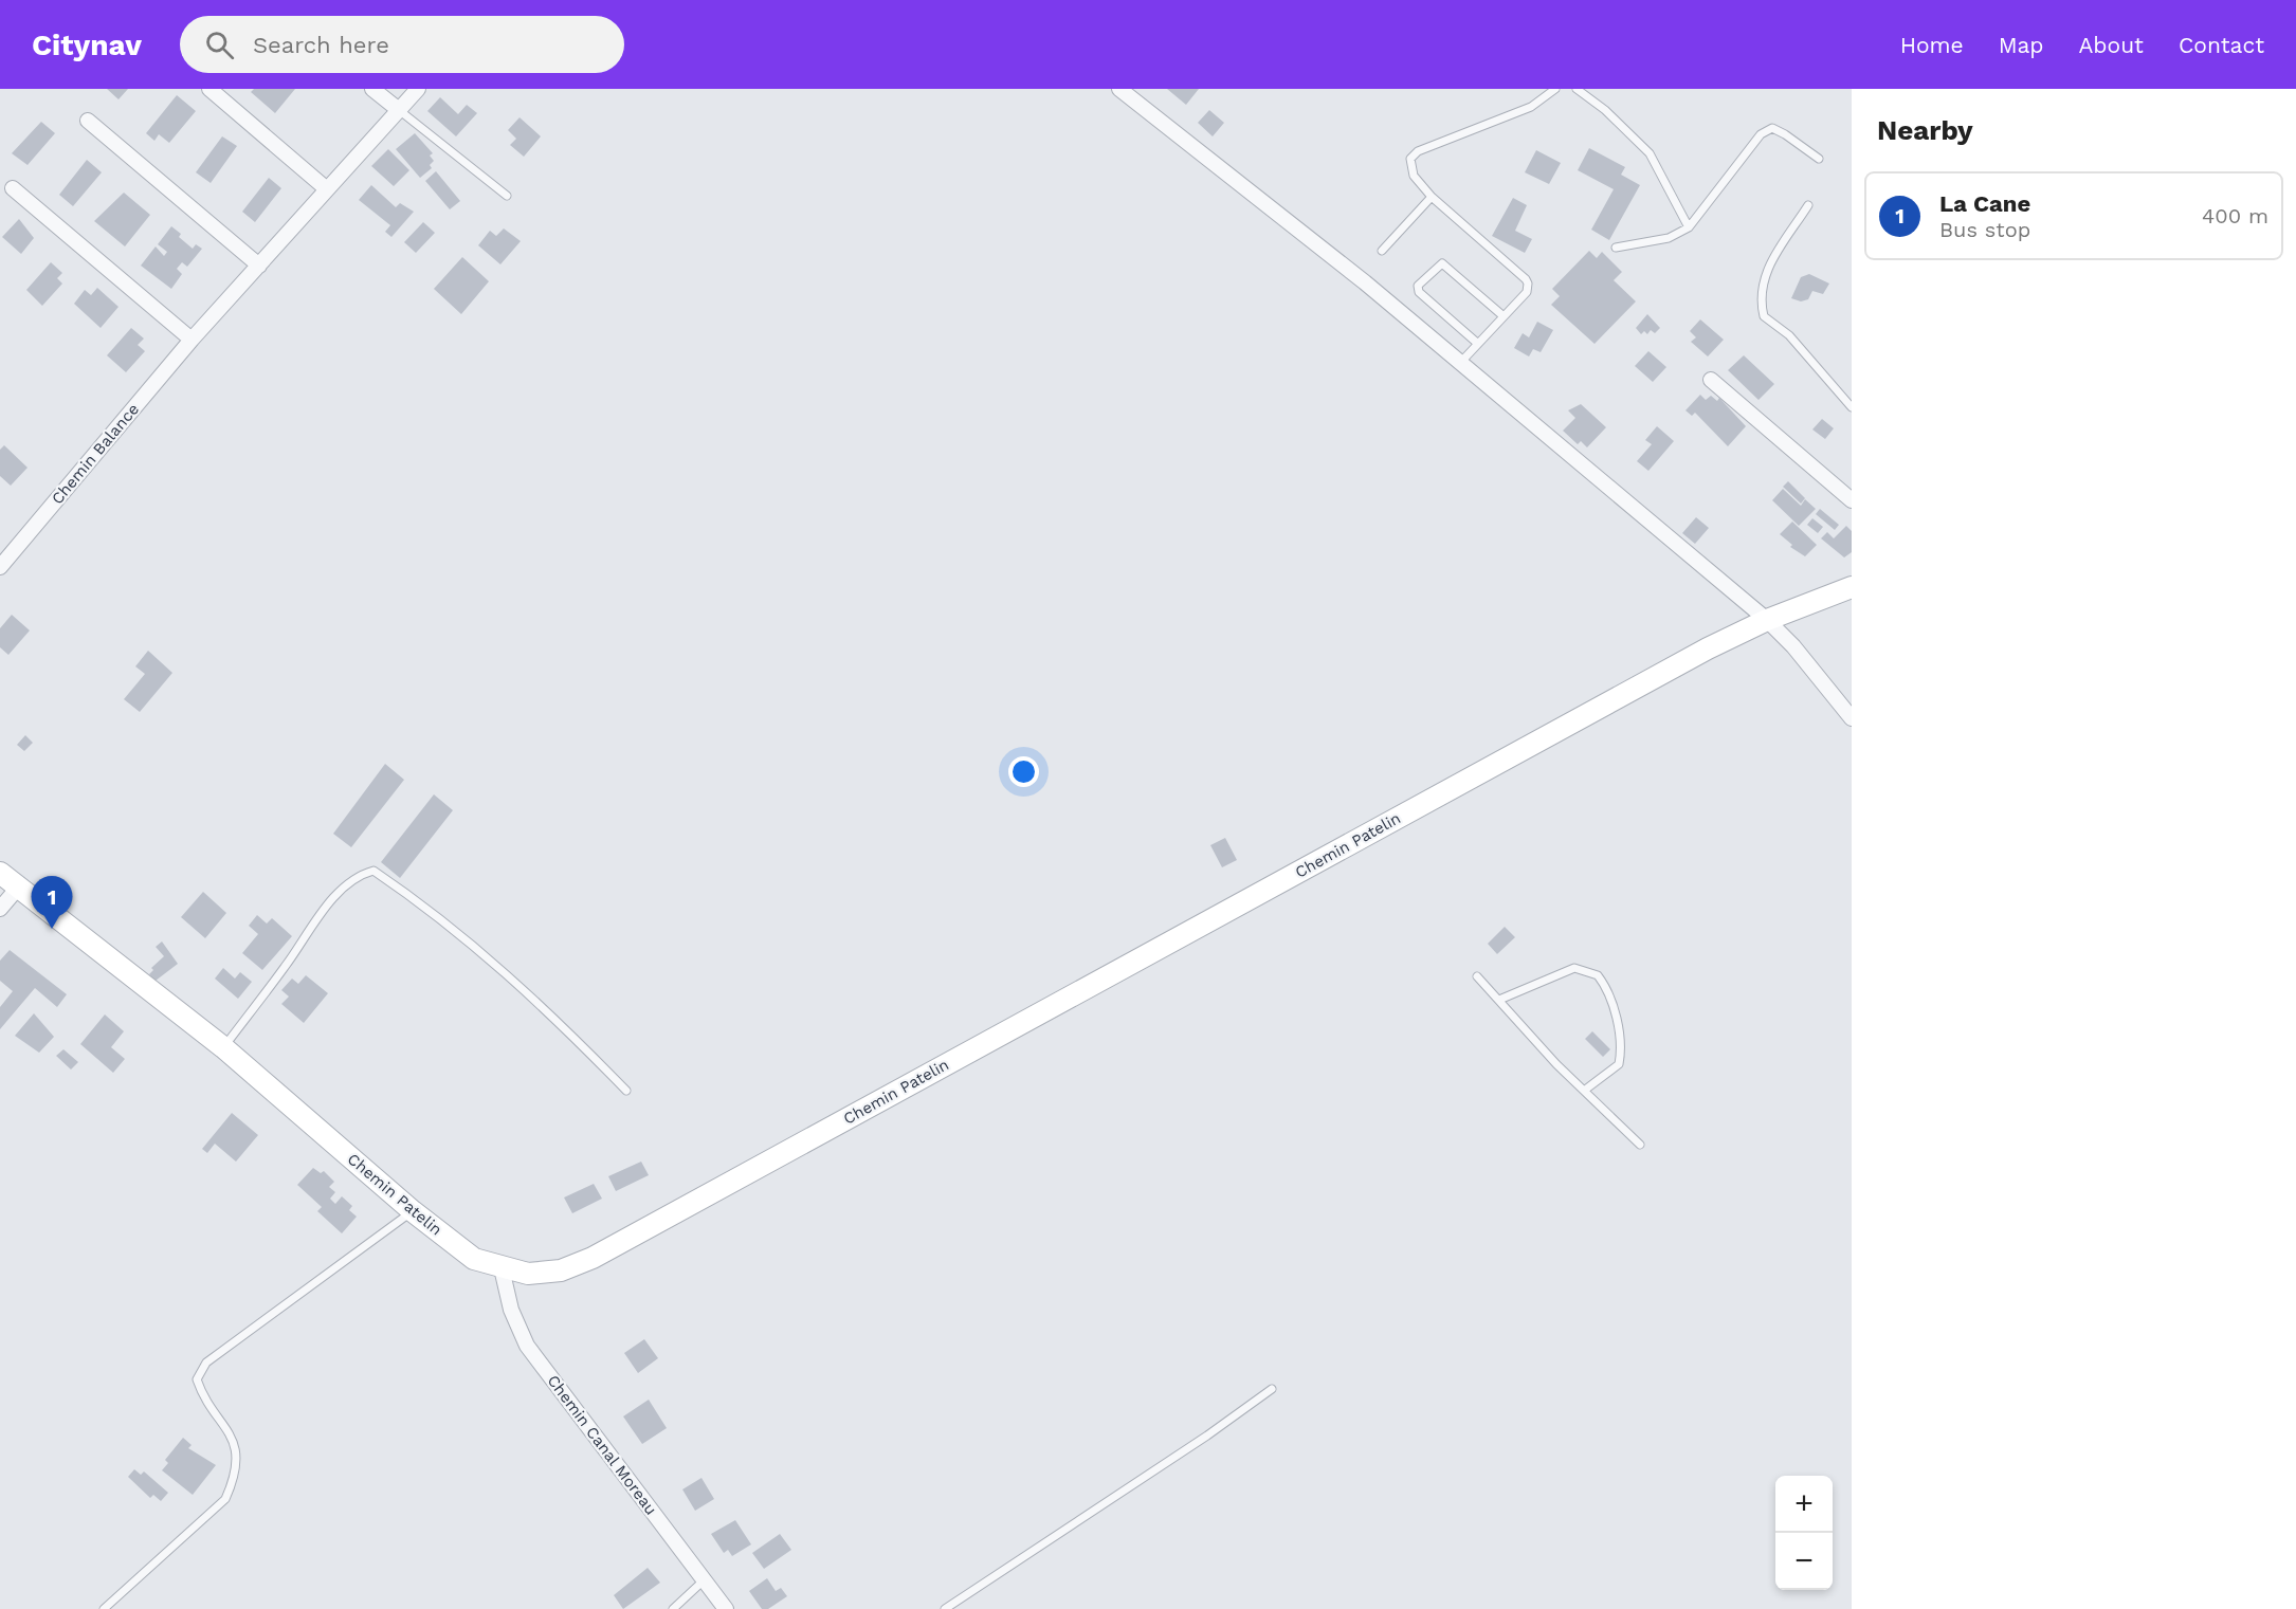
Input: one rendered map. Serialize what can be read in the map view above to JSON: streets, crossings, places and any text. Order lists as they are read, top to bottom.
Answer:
{
  "streets": {
    "main road": ["Chemin Patelin"],
    "street": ["Chemin Balance", "Chemin Canal Moreau"]
  },
  "crossings": [
    ["Chemin Patelin", "Chemin Canal Moreau"]
  ],
  "page": {
    "header": "Citynav",
    "search": "Search here",
    "nav": [
      "Home",
      "Map",
      "About",
      "Contact"
    ],
    "heading": "Nearby",
    "list": [
      {
        "mark": "1",
        "name": "La Cane",
        "note": "Bus stop",
        "value": "400 m"
      }
    ],
    "pins": "1",
    "map_buttons": ["+", "−"]
  }
}
